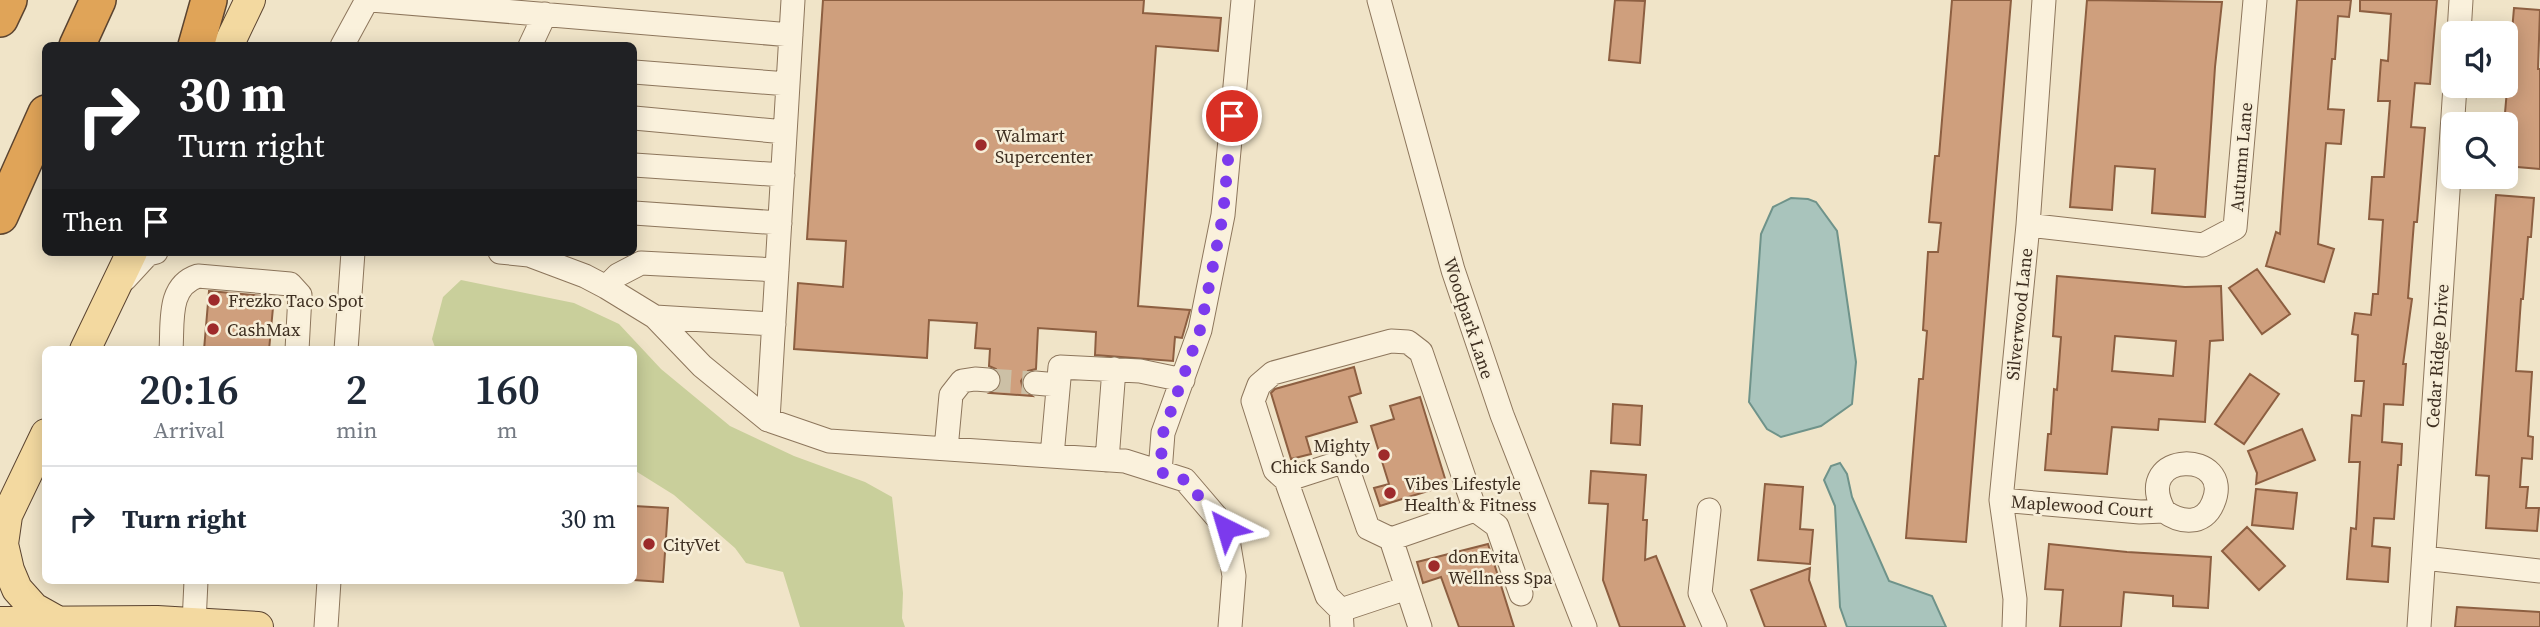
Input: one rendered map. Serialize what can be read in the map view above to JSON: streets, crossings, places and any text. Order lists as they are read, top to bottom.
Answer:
{
  "streets": {
    "street": [
      "Autumn Lane",
      "Silverwood Lane",
      "Woodpark Lane",
      "Cedar Ridge Drive",
      "Maplewood Court"
    ]
  },
  "crossings": [
    ["Autumn Lane", "Silverwood Lane"],
    ["Silverwood Lane", "Maplewood Court"]
  ],
  "places": [
    "Walmart Supercenter",
    "Frezko Taco Spot",
    "CashMax",
    "Mighty Chick Sando",
    "Vibes Lifestyle Health & Fitness",
    "CityVet",
    "donEvita Wellness Spa"
  ],
  "page": {
    "turn": ["30 m", "Turn right"],
    "then": "Then",
    "eta": [
      "20:16",
      "Arrival",
      "2",
      "min",
      "160",
      "m"
    ],
    "list": [
      {
        "name": "Turn right",
        "value": "30 m"
      }
    ]
  }
}
